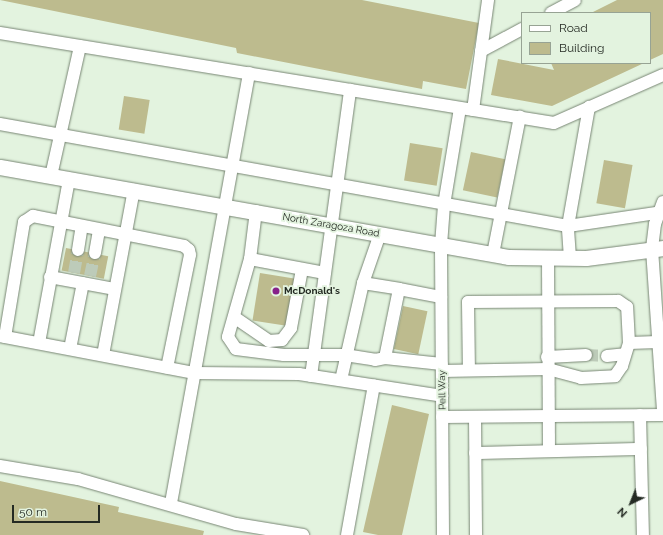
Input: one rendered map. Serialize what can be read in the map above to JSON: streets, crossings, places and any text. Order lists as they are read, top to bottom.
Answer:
{
  "streets": {
    "main road": ["North Zaragoza Road"],
    "street": ["Pell Way"]
  },
  "crossings": [
    ["North Zaragoza Road", "Pell Way"]
  ],
  "places": ["McDonald's"],
  "legend": ["Road", "Building"],
  "scale_bar": "50 m",
  "north": "bottom left"
}
